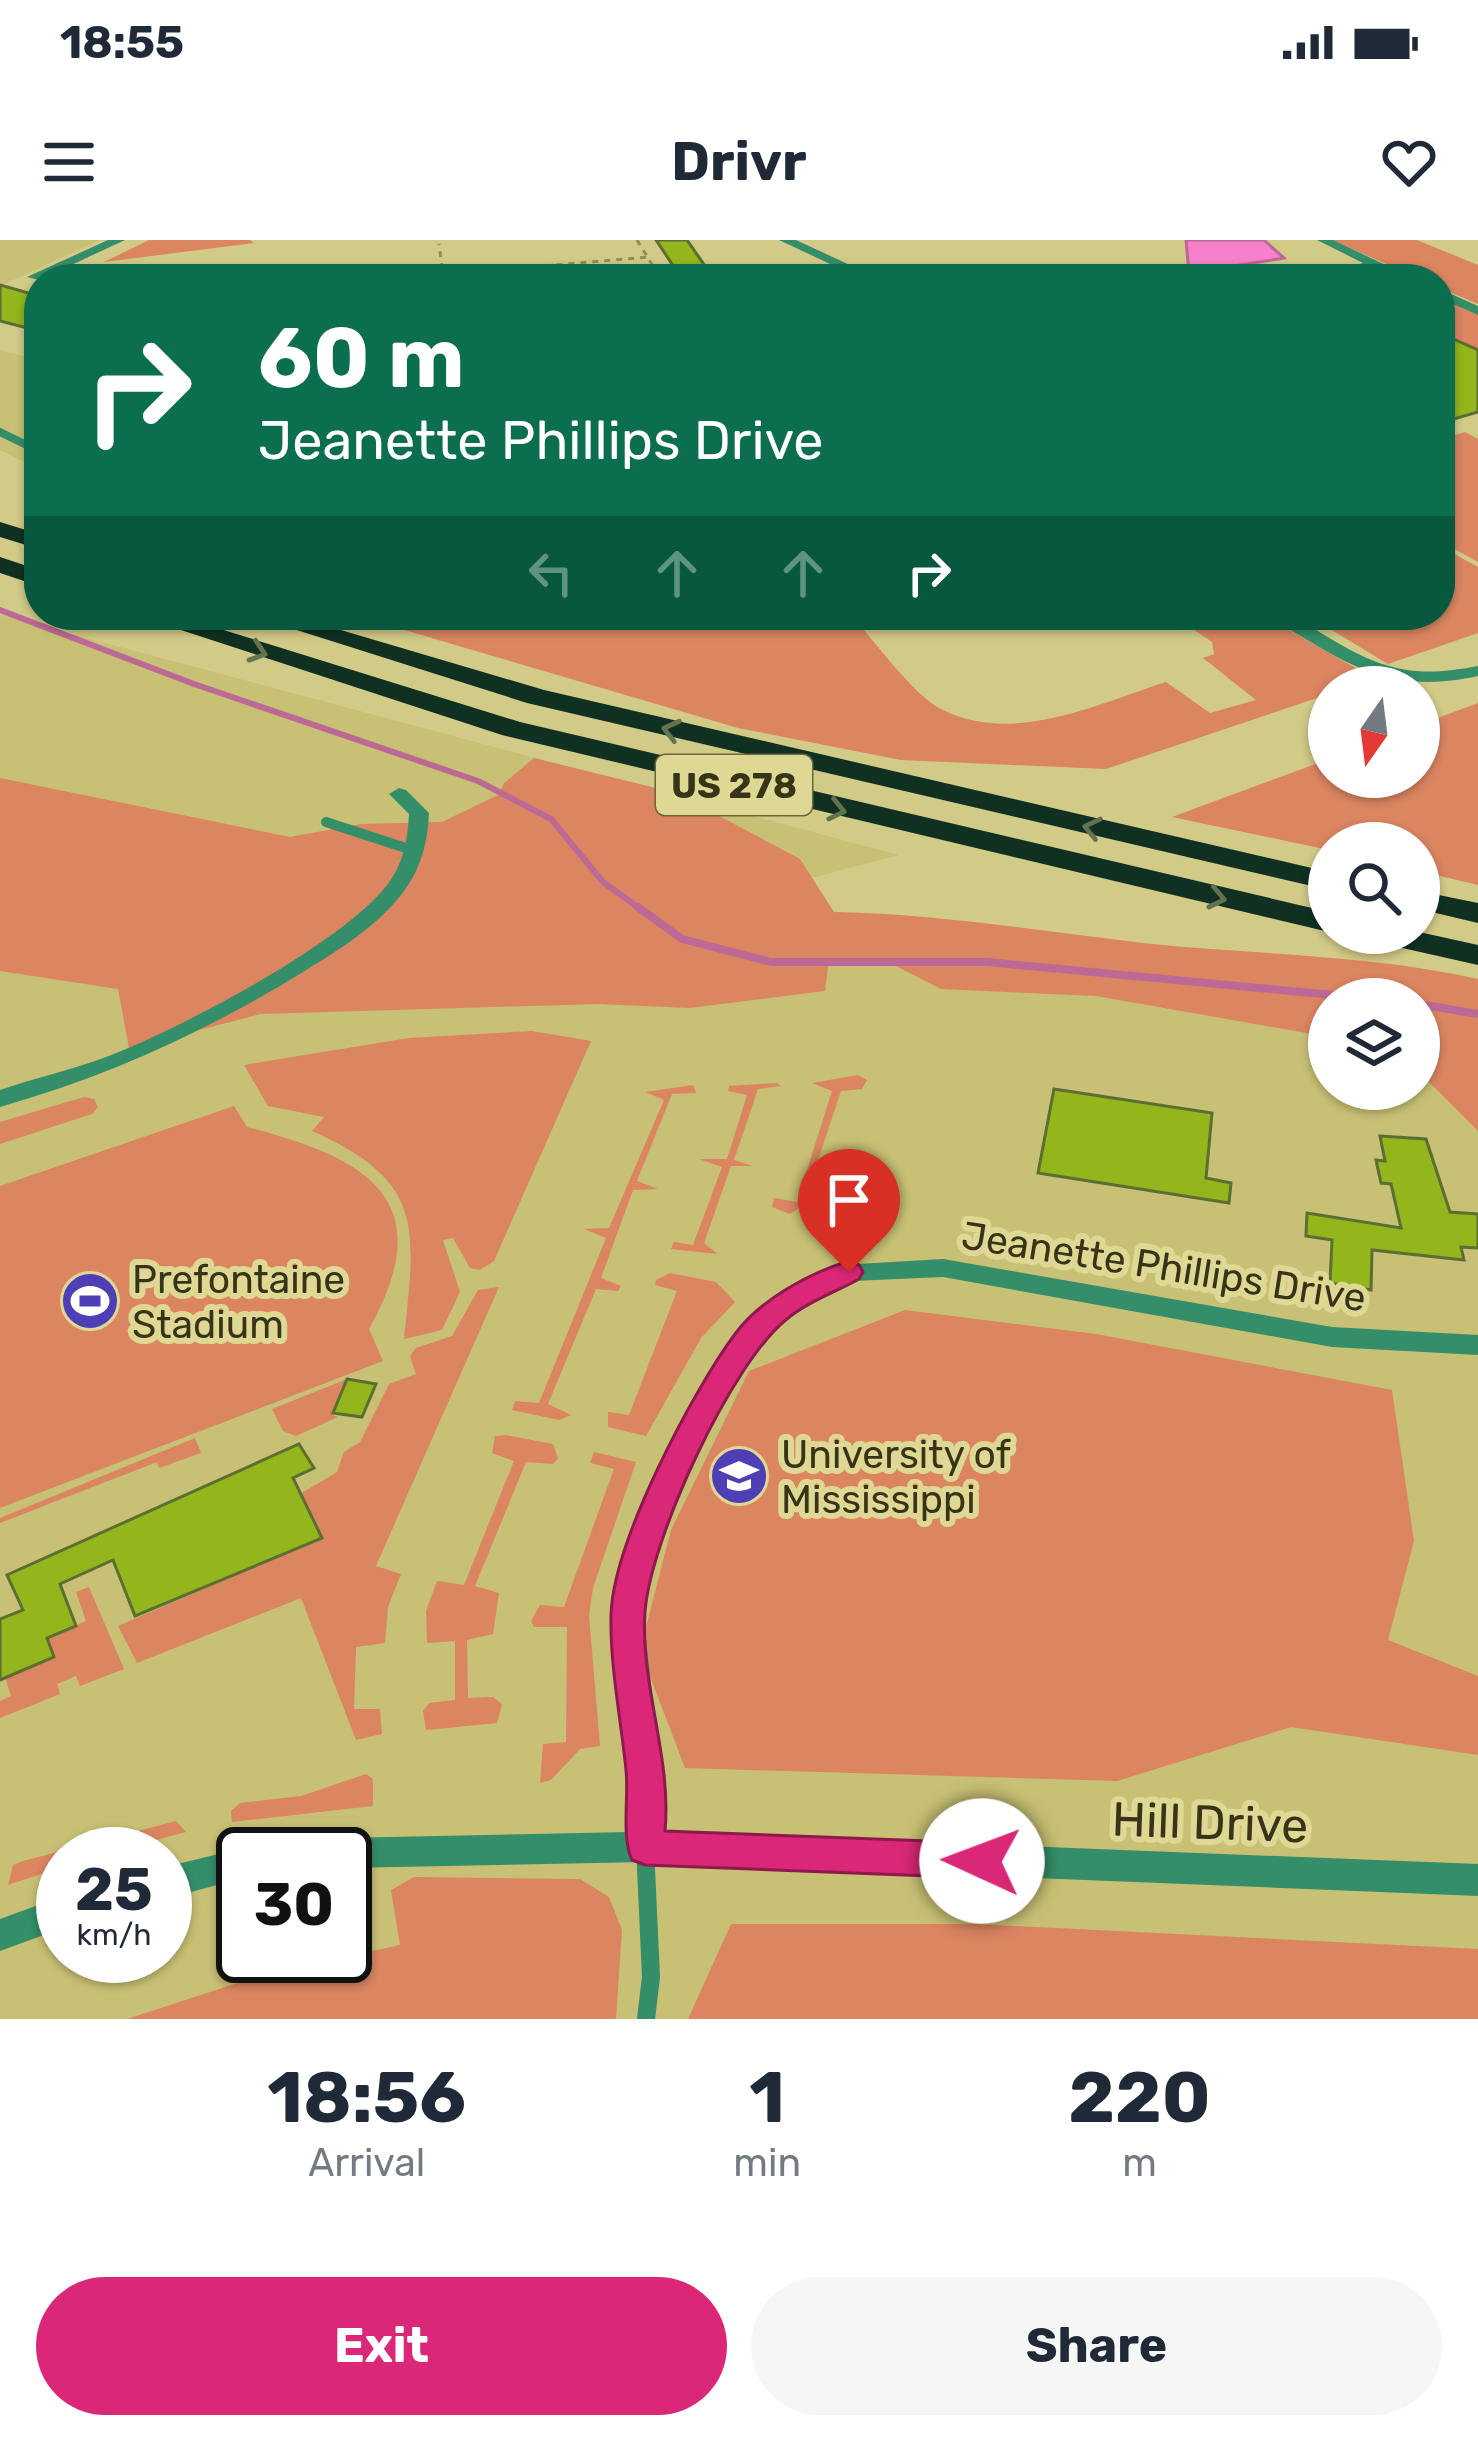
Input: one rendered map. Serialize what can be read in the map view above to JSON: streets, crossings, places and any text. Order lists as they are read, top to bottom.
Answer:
{
  "streets": {
    "highway": ["US 278"],
    "street": ["Jeanette Phillips Drive", "Hill Drive"]
  },
  "crossings": [
    ["Jeanette Phillips Drive", "Hill Drive"]
  ],
  "places": {
    "sports": ["Prefontaine Stadium"],
    "school or university": ["University of Mississippi"]
  },
  "north": "bottom",
  "page": {
    "status": "18:55",
    "header": "Drivr",
    "turn": ["60 m", "Jeanette Phillips Drive"],
    "speed": "25 km/h",
    "limit": "30",
    "eta": [
      "18:56",
      "Arrival",
      "1",
      "min",
      "220",
      "m"
    ],
    "buttons": ["Exit", "Share"]
  }
}
